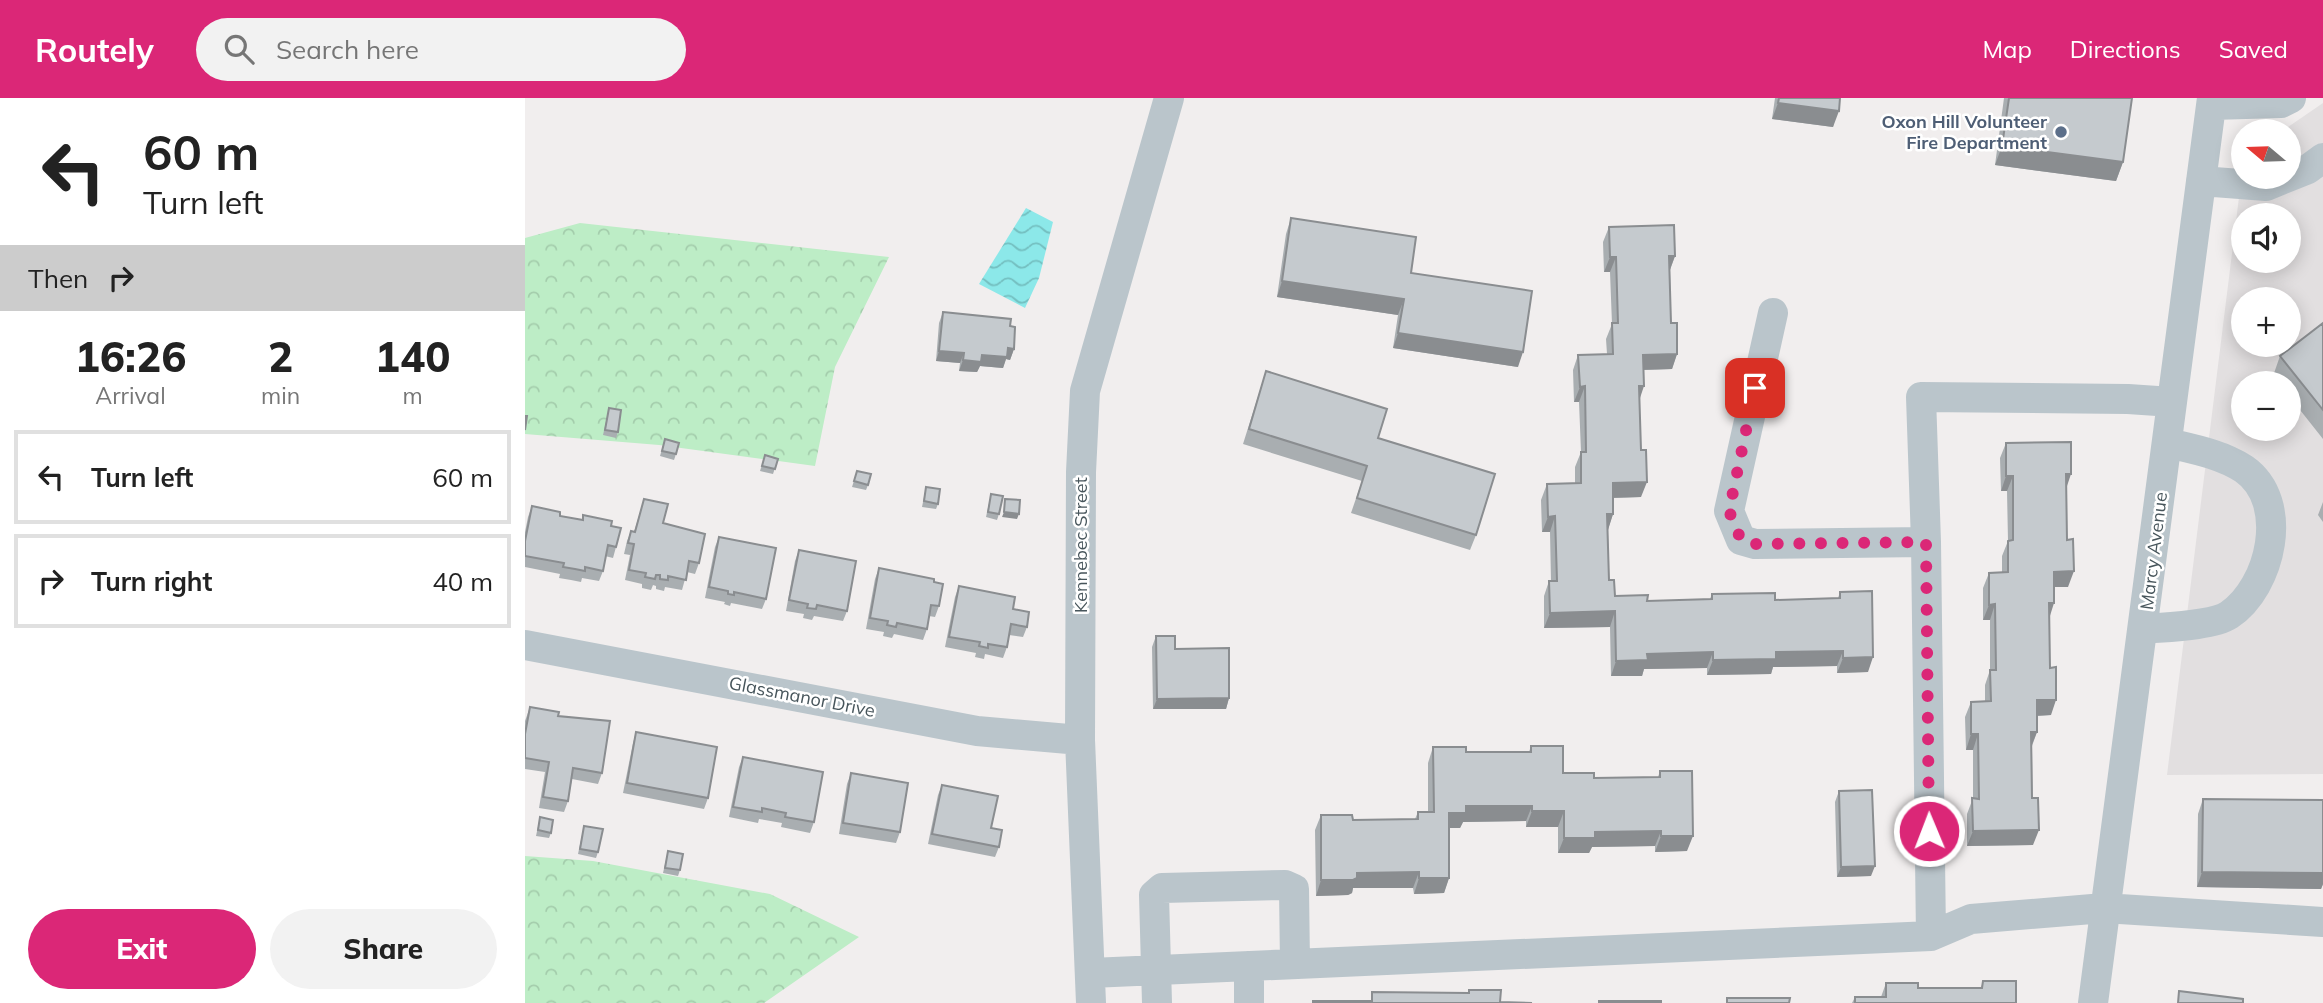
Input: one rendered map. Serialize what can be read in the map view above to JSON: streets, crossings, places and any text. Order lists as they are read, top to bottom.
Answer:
{
  "streets": {
    "street": ["Kennebec Street", "Marcy Avenue", "Glassmanor Drive"]
  },
  "crossings": [
    ["Kennebec Street", "Glassmanor Drive"]
  ],
  "places": ["Oxon Hill Volunteer Fire Department"],
  "north": "left",
  "page": {
    "header": "Routely",
    "search": "Search here",
    "nav": ["Map", "Directions", "Saved"],
    "turn": ["60 m", "Turn left"],
    "map_buttons": ["+", "−"],
    "then": "Then",
    "eta": [
      "16:26",
      "Arrival",
      "2",
      "min",
      "140",
      "m"
    ],
    "list": [
      {
        "name": "Turn left",
        "value": "60 m"
      },
      {
        "name": "Turn right",
        "value": "40 m"
      }
    ],
    "buttons": ["Exit", "Share"]
  }
}
